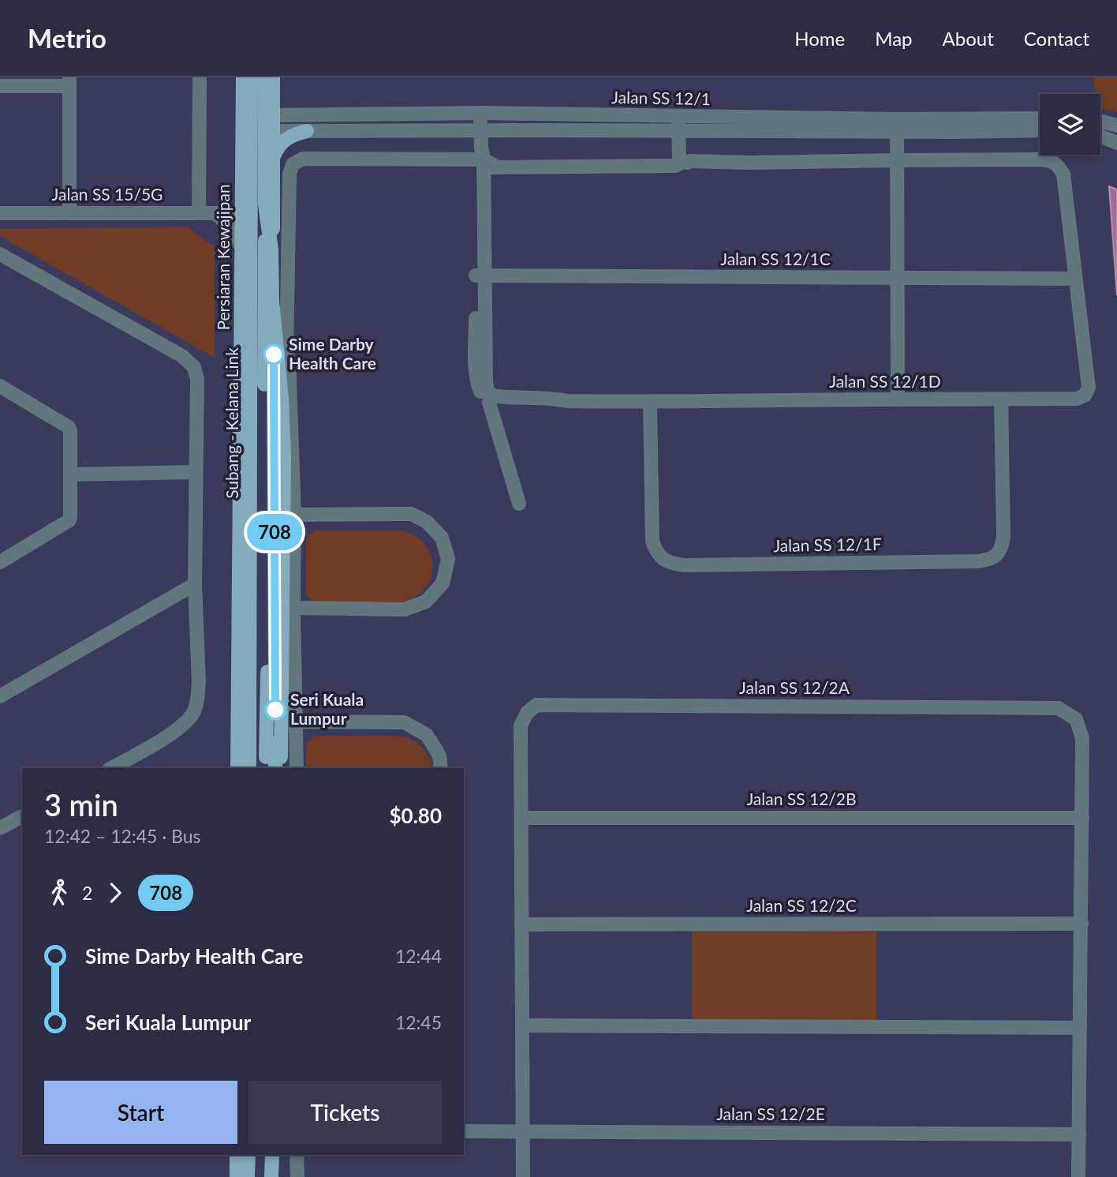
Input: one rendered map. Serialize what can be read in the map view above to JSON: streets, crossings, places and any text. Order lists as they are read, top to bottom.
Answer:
{
  "streets": {
    "main road": ["Persiaran Kewajipan", "Subang - Kelana Link"],
    "street": [
      "Jalan SS 12/1",
      "Jalan SS 15/5G",
      "Jalan SS 12/1C",
      "Jalan SS 12/1D",
      "Jalan SS 12/1F",
      "Jalan SS 12/2A",
      "Jalan SS 12/2B",
      "Jalan SS 12/2C",
      "Jalan SS 12/2E"
    ]
  },
  "crossings": [
    ["Jalan SS 15/5G", "Persiaran Kewajipan"],
    ["Jalan SS 12/1C", "Jalan SS 12/1D"],
    ["Jalan SS 12/1D", "Jalan SS 12/1F"],
    ["Jalan SS 12/2A", "Jalan SS 12/2B"]
  ],
  "places": ["Sime Darby Health Care", "Seri Kuala Lumpur"],
  "lines": ["bus line 708"],
  "page": {
    "header": "Metrio",
    "nav": [
      "Home",
      "Map",
      "About",
      "Contact"
    ],
    "on_map": "708",
    "heading": ["3 min", "12:42 – 12:45 · Bus", "$0.80"],
    "legs": ["2", "708"],
    "list": [
      {
        "name": "Sime Darby Health Care",
        "value": "12:44"
      },
      {
        "name": "Seri Kuala Lumpur",
        "value": "12:45"
      }
    ],
    "buttons": ["Start", "Tickets"]
  }
}
